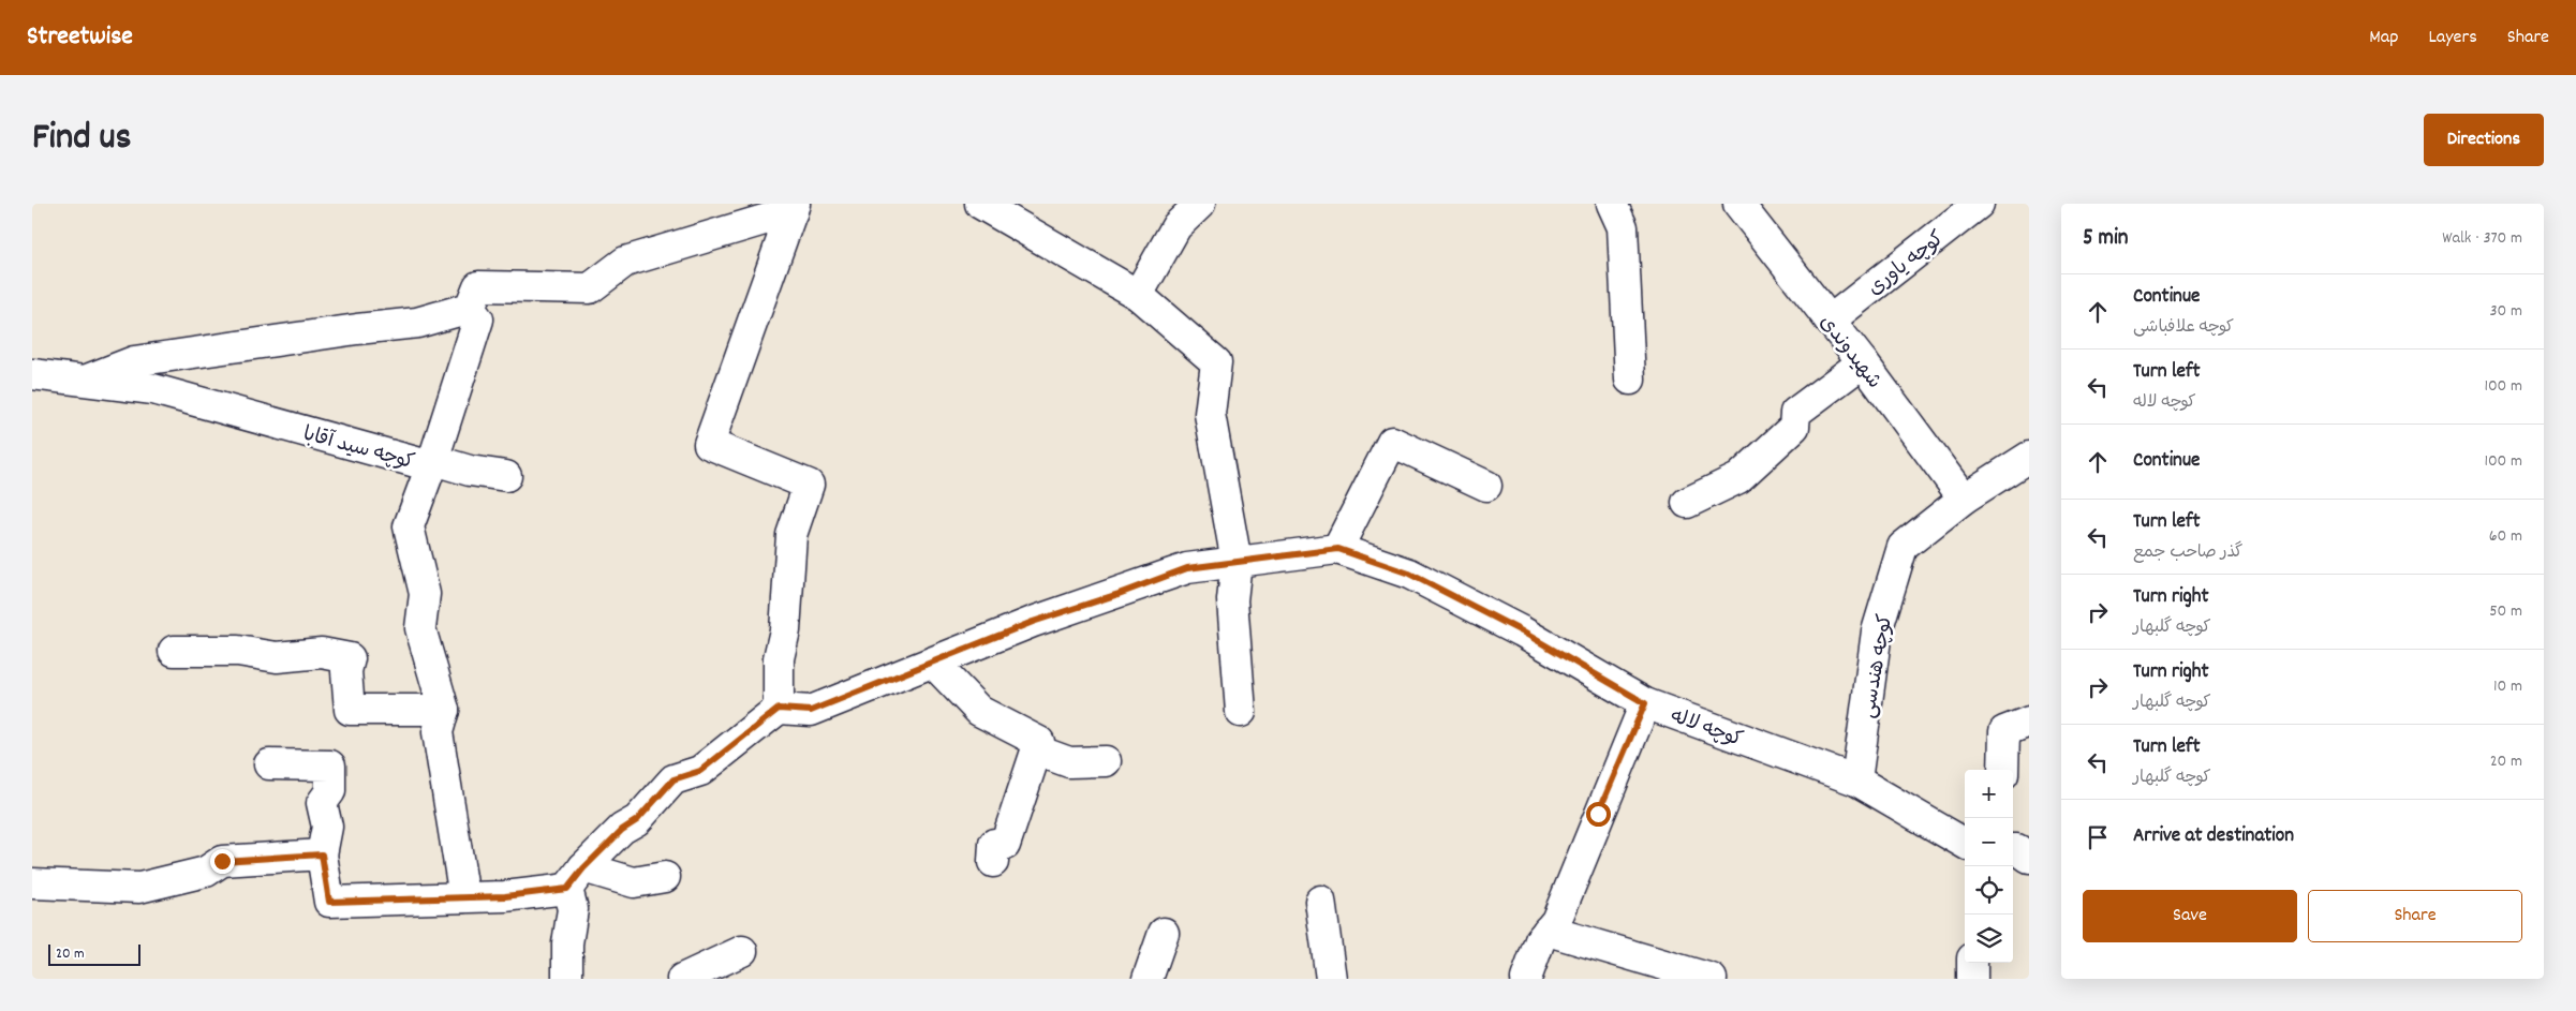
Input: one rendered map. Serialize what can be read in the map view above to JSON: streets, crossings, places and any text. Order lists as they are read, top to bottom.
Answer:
{
  "streets": {
    "street": [
      "کوچه یاوری",
      "شهیدوندی",
      "کوچه سید آقابا",
      "کوچه هندسی",
      "کوچه لاله"
    ]
  },
  "crossings": [
    ["کوچه یاوری", "شهیدوندی"],
    ["شهیدوندی", "کوچه هندسی"],
    ["کوچه هندسی", "کوچه لاله"]
  ],
  "scale_bar": "20 m",
  "page": {
    "header": "Streetwise",
    "nav": ["Map", "Layers", "Share"],
    "title": "Find us",
    "buttons": [
      "Directions",
      ["Save", "Share"]
    ],
    "heading": ["5 min", "Walk · 370 m"],
    "list": [
      ["Continue", "کوچه علافباشی", "30 m"],
      ["Turn left", "کوچه لاله", "100 m"],
      ["Continue", "100 m"],
      ["Turn left", "گذر صاحب جمع", "60 m"],
      ["Turn right", "کوچه گلبهار", "50 m"],
      ["Turn right", "کوچه گلبهار", "10 m"],
      ["Turn left", "کوچه گلبهار", "20 m"],
      "Arrive at destination"
    ],
    "map_buttons": ["+", "−"],
    "scale": "20 m"
  }
}
